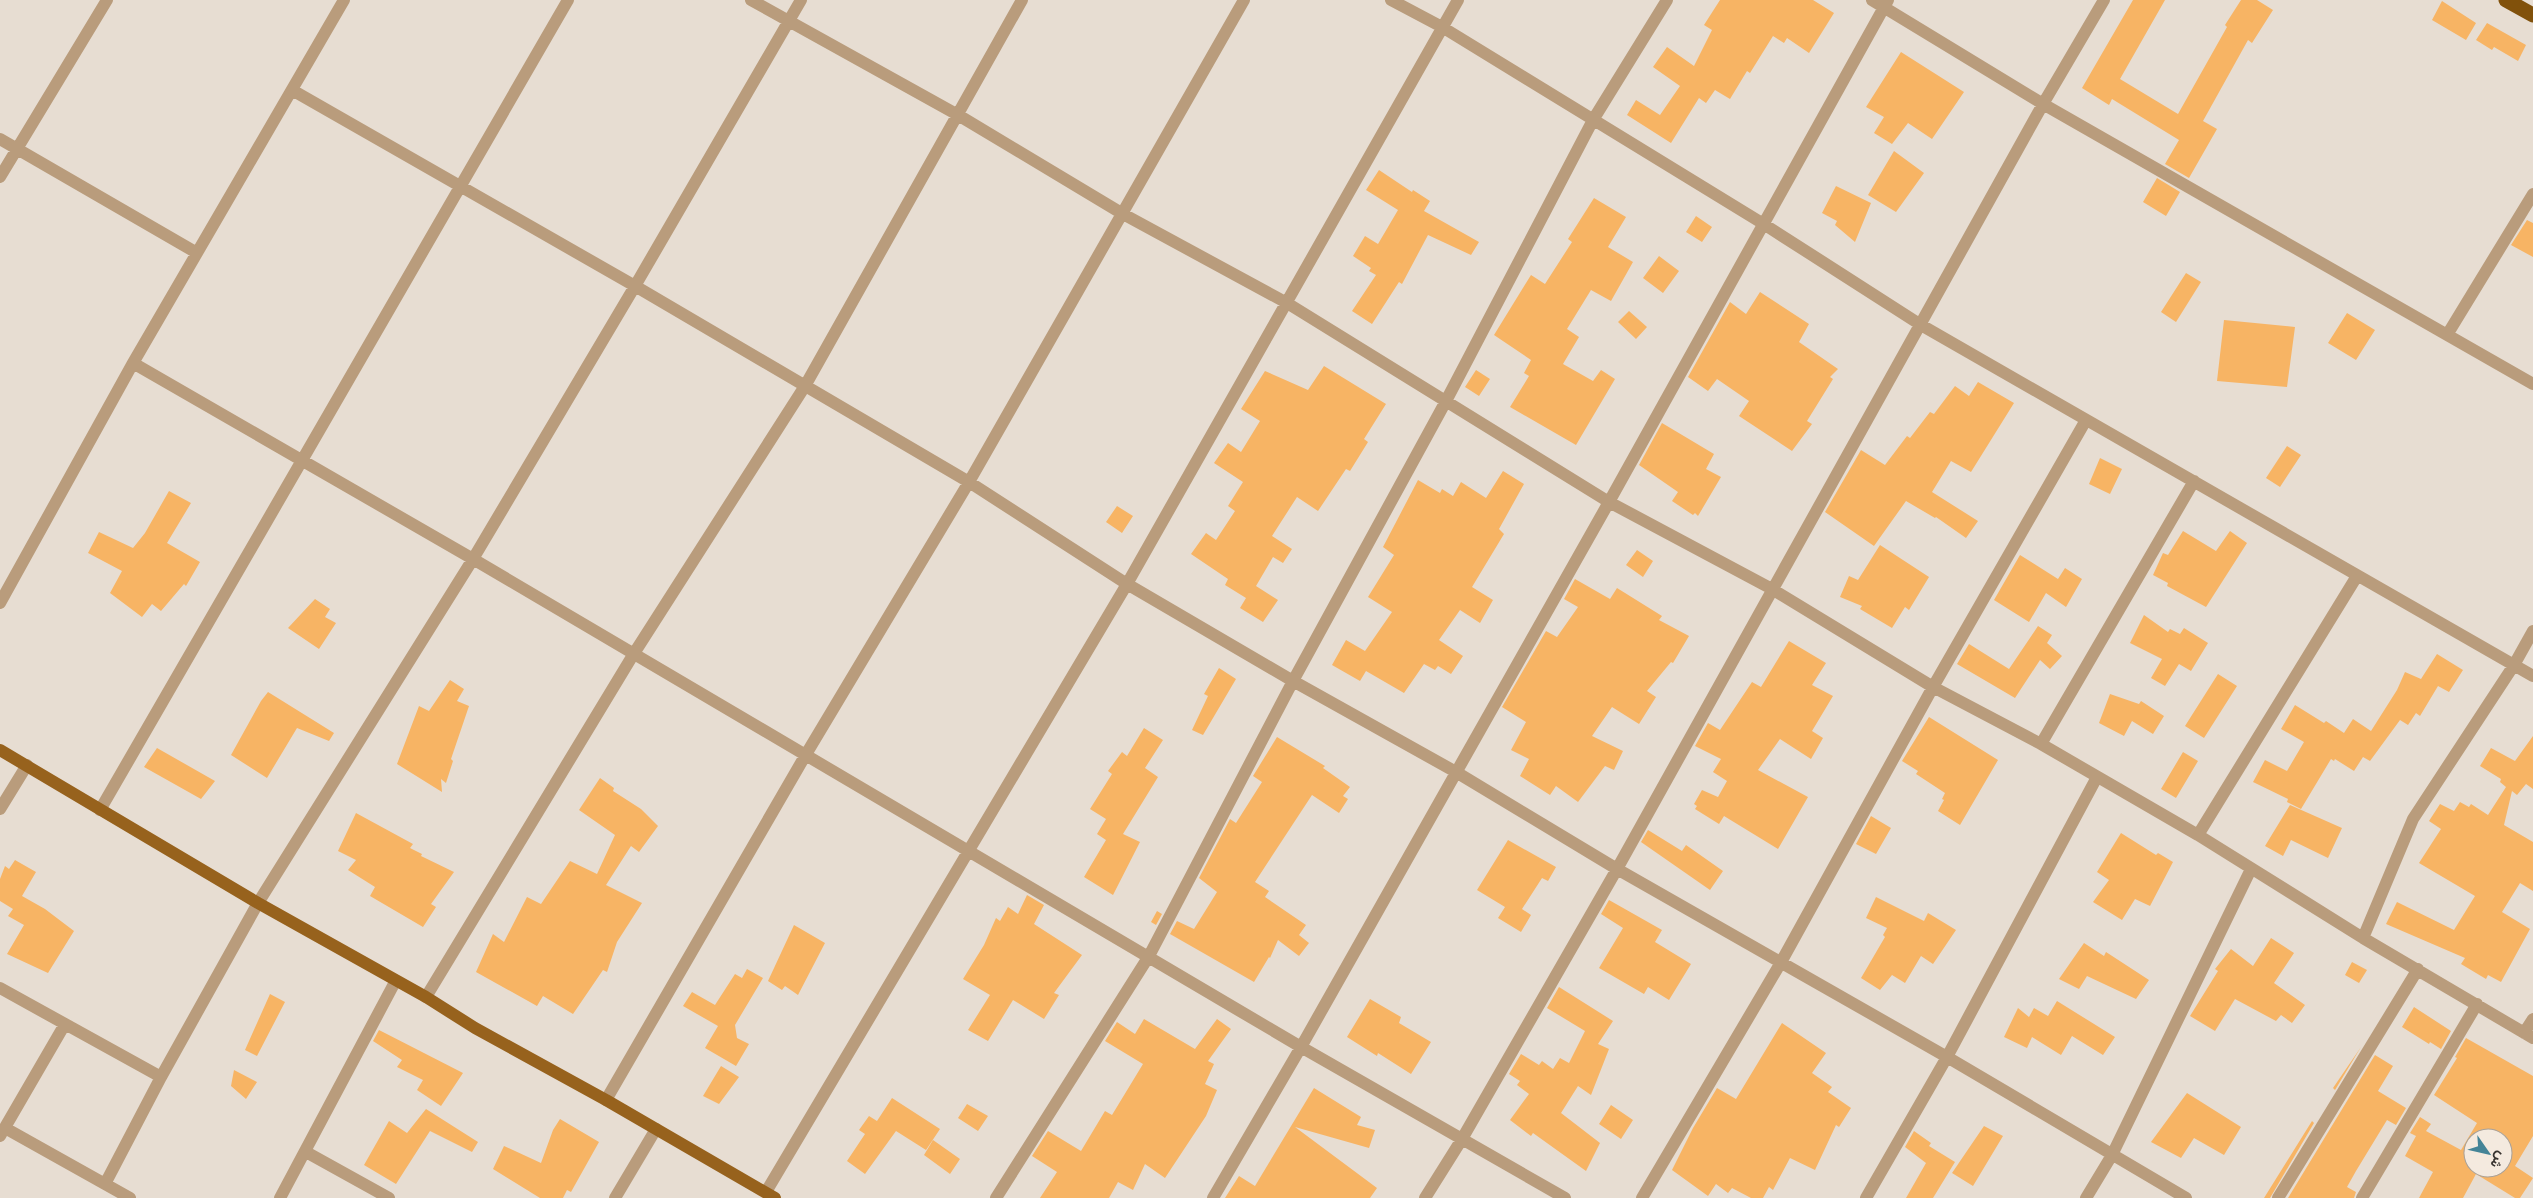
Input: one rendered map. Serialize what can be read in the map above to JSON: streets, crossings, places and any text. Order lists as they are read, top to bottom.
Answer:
{
  "north": "bottom right"
}
